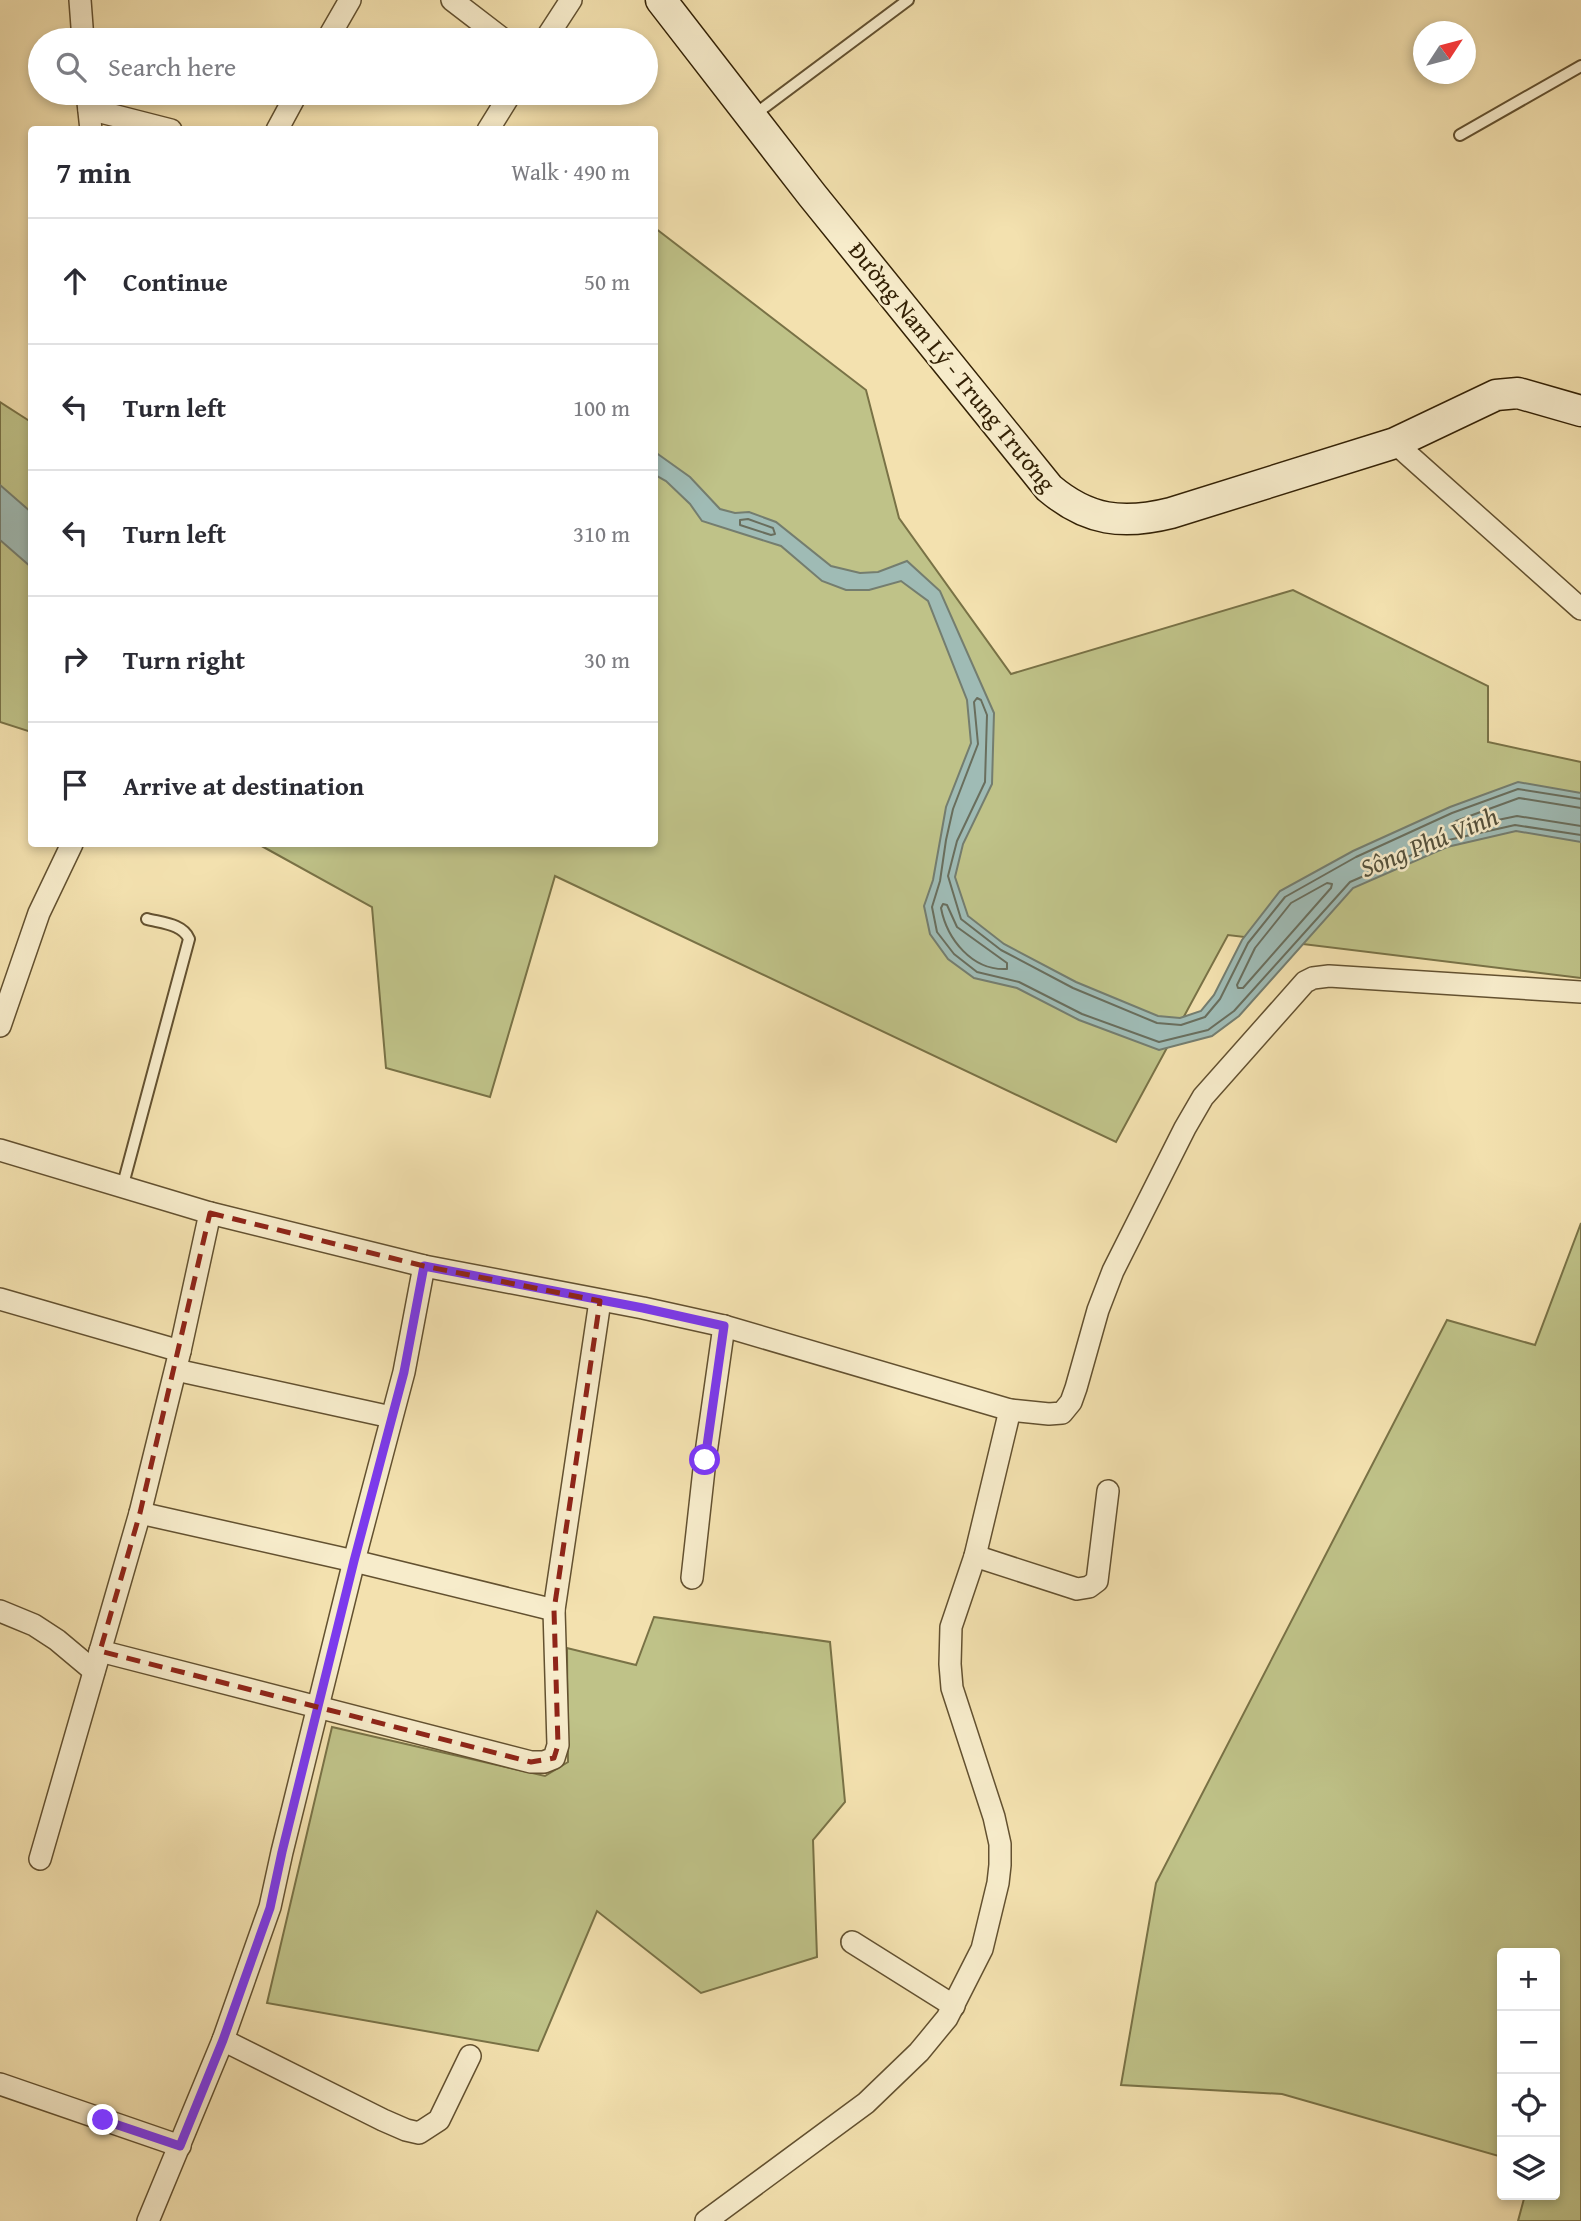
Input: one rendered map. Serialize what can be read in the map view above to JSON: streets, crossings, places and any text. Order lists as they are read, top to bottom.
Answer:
{
  "streets": {
    "main road": ["Đường Nam Lý - Trung Trương"]
  },
  "water": ["Sông Phú Vinh"],
  "north": "top right",
  "page": {
    "search": "Search here",
    "heading": ["7 min", "Walk · 490 m"],
    "list": [
      ["Continue", "50 m"],
      ["Turn left", "100 m"],
      ["Turn left", "310 m"],
      ["Turn right", "30 m"],
      "Arrive at destination"
    ],
    "map_buttons": ["+", "−"]
  }
}
